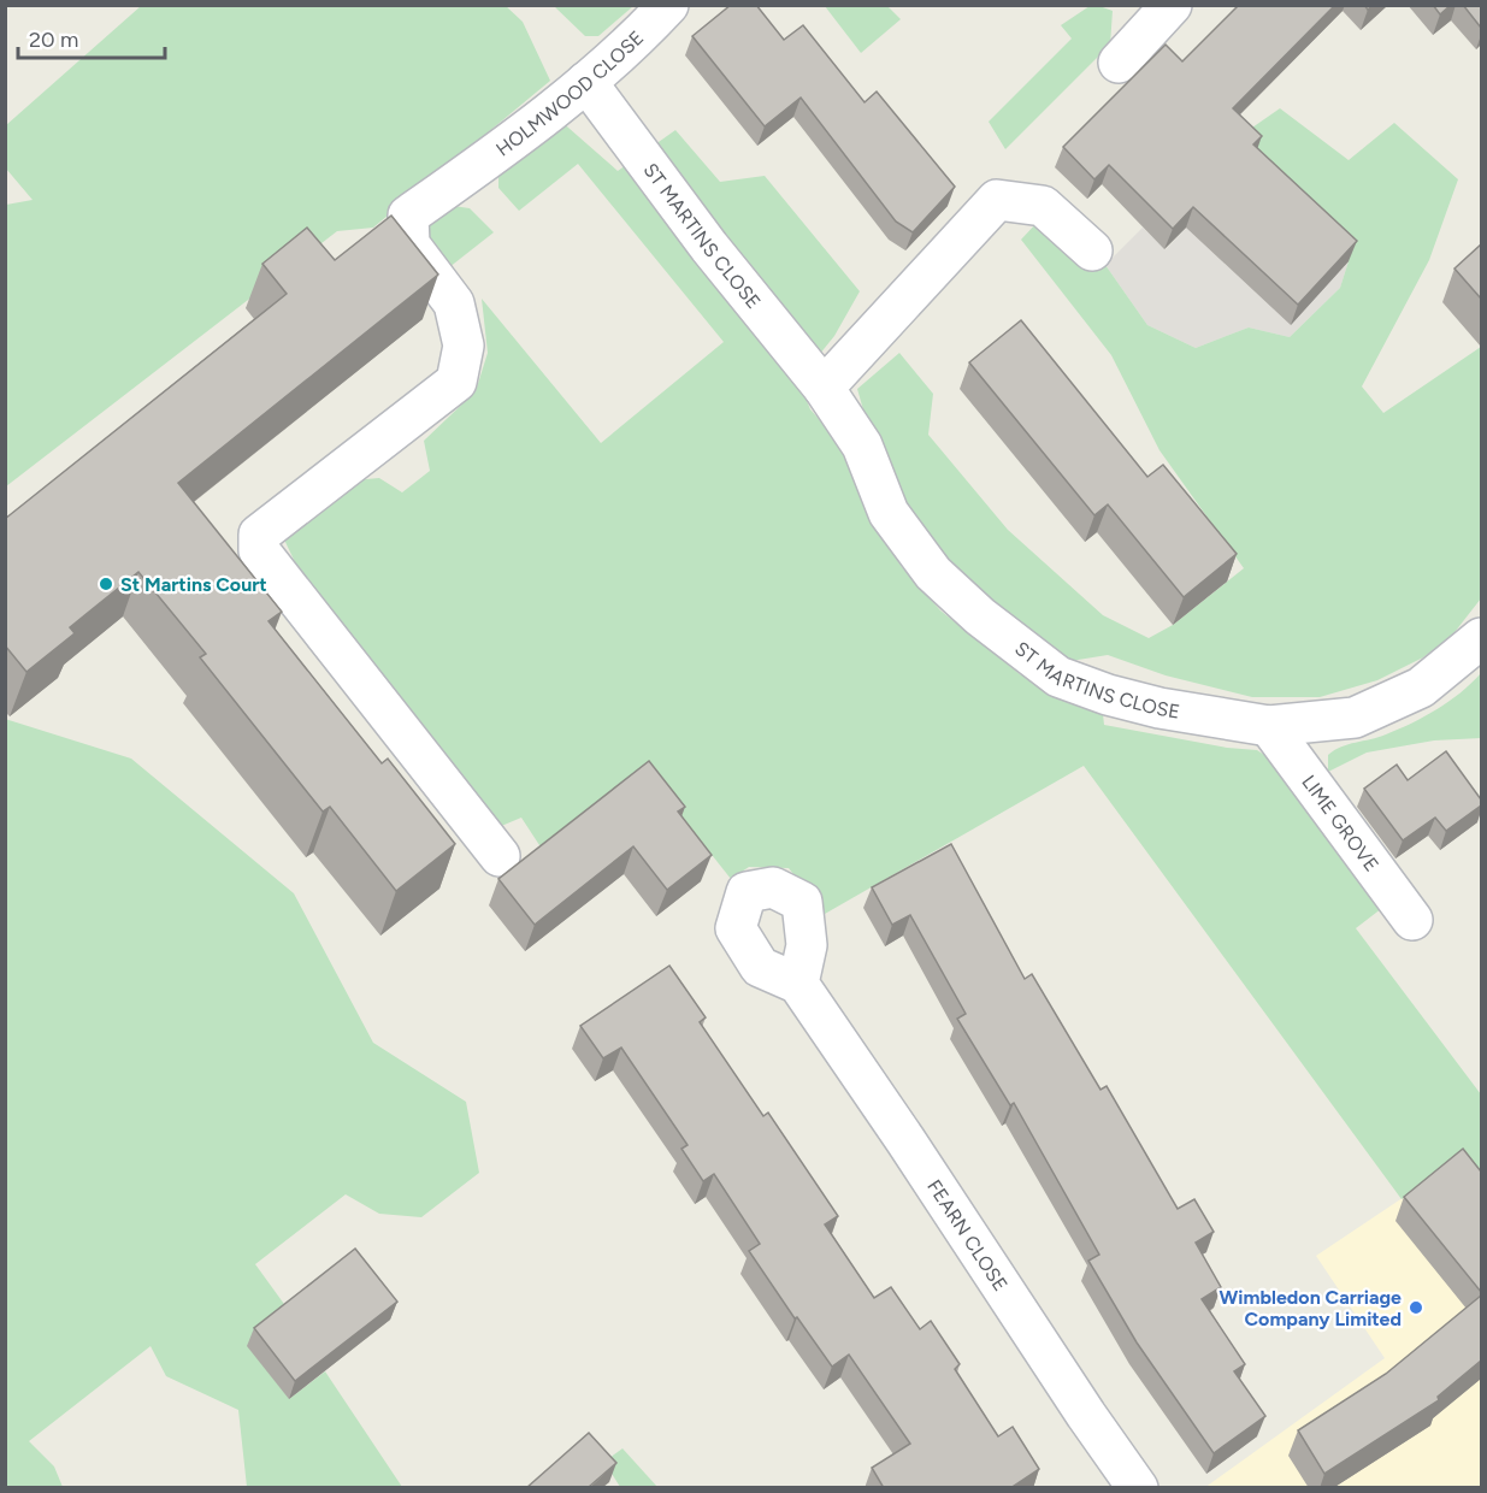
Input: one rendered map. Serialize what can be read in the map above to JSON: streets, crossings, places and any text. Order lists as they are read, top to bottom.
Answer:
{
  "streets": {
    "street": [
      "HOLMWOOD CLOSE",
      "ST MARTINS CLOSE",
      "LIME GROVE",
      "FEARN CLOSE"
    ]
  },
  "crossings": [
    ["HOLMWOOD CLOSE", "ST MARTINS CLOSE"],
    ["ST MARTINS CLOSE", "LIME GROVE"]
  ],
  "places": ["St Martins Court", "Wimbledon Carriage Company Limited"],
  "scale_bar": "20 m"
}
